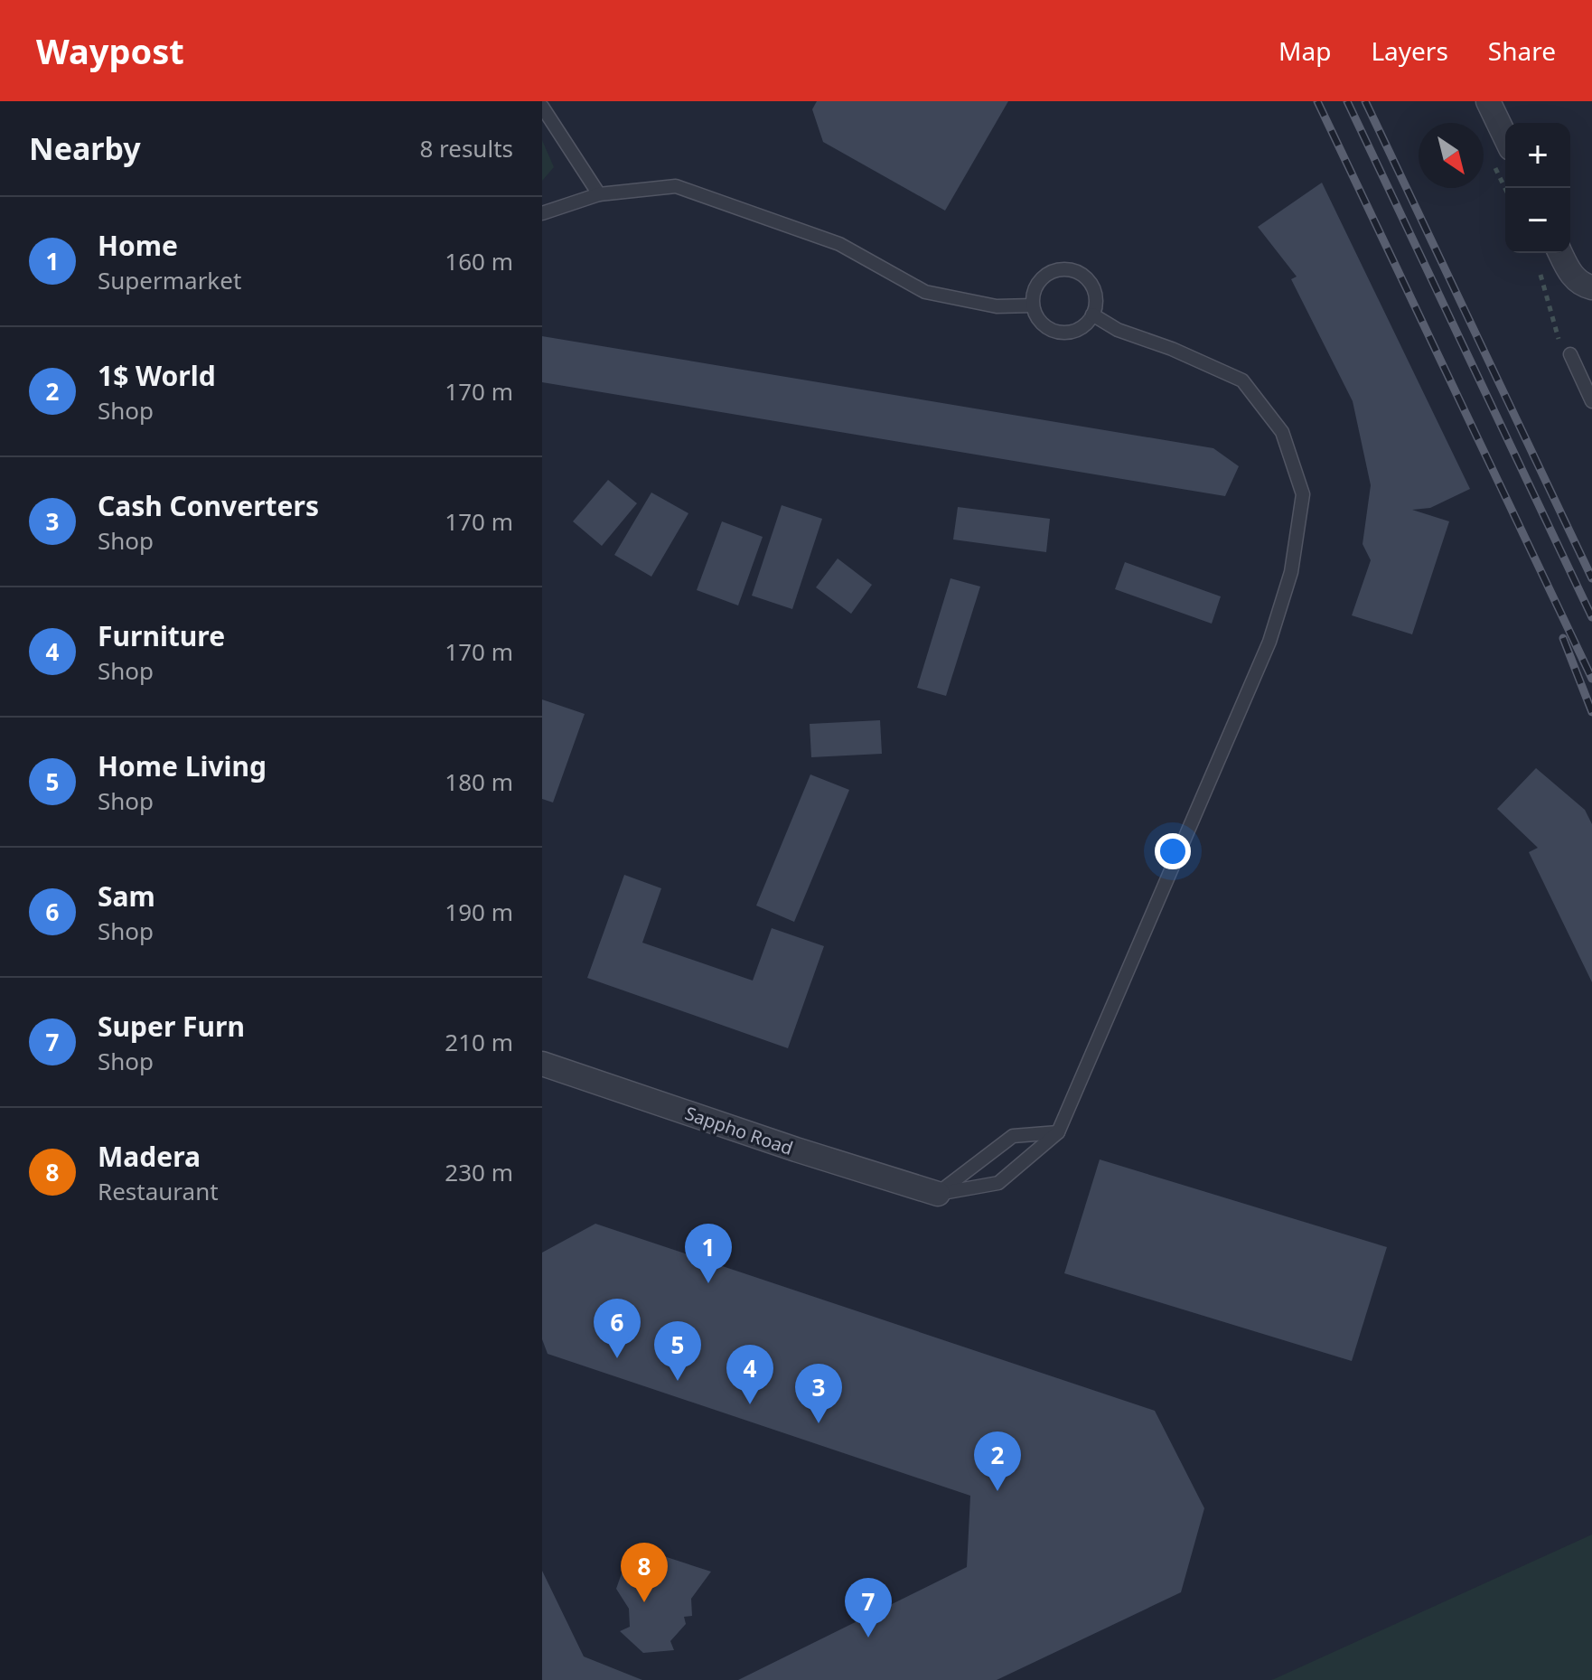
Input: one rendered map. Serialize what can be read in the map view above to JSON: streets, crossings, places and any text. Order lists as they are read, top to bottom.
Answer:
{
  "streets": {
    "street": ["Sappho Road"]
  },
  "north": "bottom right",
  "page": {
    "header": "Waypost",
    "nav": ["Map", "Layers", "Share"],
    "heading": ["Nearby", "8 results"],
    "map_buttons": ["+", "−"],
    "list": [
      {
        "mark": "1",
        "name": "Home",
        "note": "Supermarket",
        "value": "160 m"
      },
      {
        "mark": "2",
        "name": "1$ World",
        "note": "Shop",
        "value": "170 m"
      },
      {
        "mark": "3",
        "name": "Cash Converters",
        "note": "Shop",
        "value": "170 m"
      },
      {
        "mark": "4",
        "name": "Furniture",
        "note": "Shop",
        "value": "170 m"
      },
      {
        "mark": "5",
        "name": "Home Living",
        "note": "Shop",
        "value": "180 m"
      },
      {
        "mark": "6",
        "name": "Sam",
        "note": "Shop",
        "value": "190 m"
      },
      {
        "mark": "7",
        "name": "Super Furn",
        "note": "Shop",
        "value": "210 m"
      },
      {
        "mark": "8",
        "name": "Madera",
        "note": "Restaurant",
        "value": "230 m"
      }
    ],
    "pins": [
      "1",
      "6",
      "5",
      "4",
      "3",
      "2",
      "8",
      "7"
    ]
  }
}
